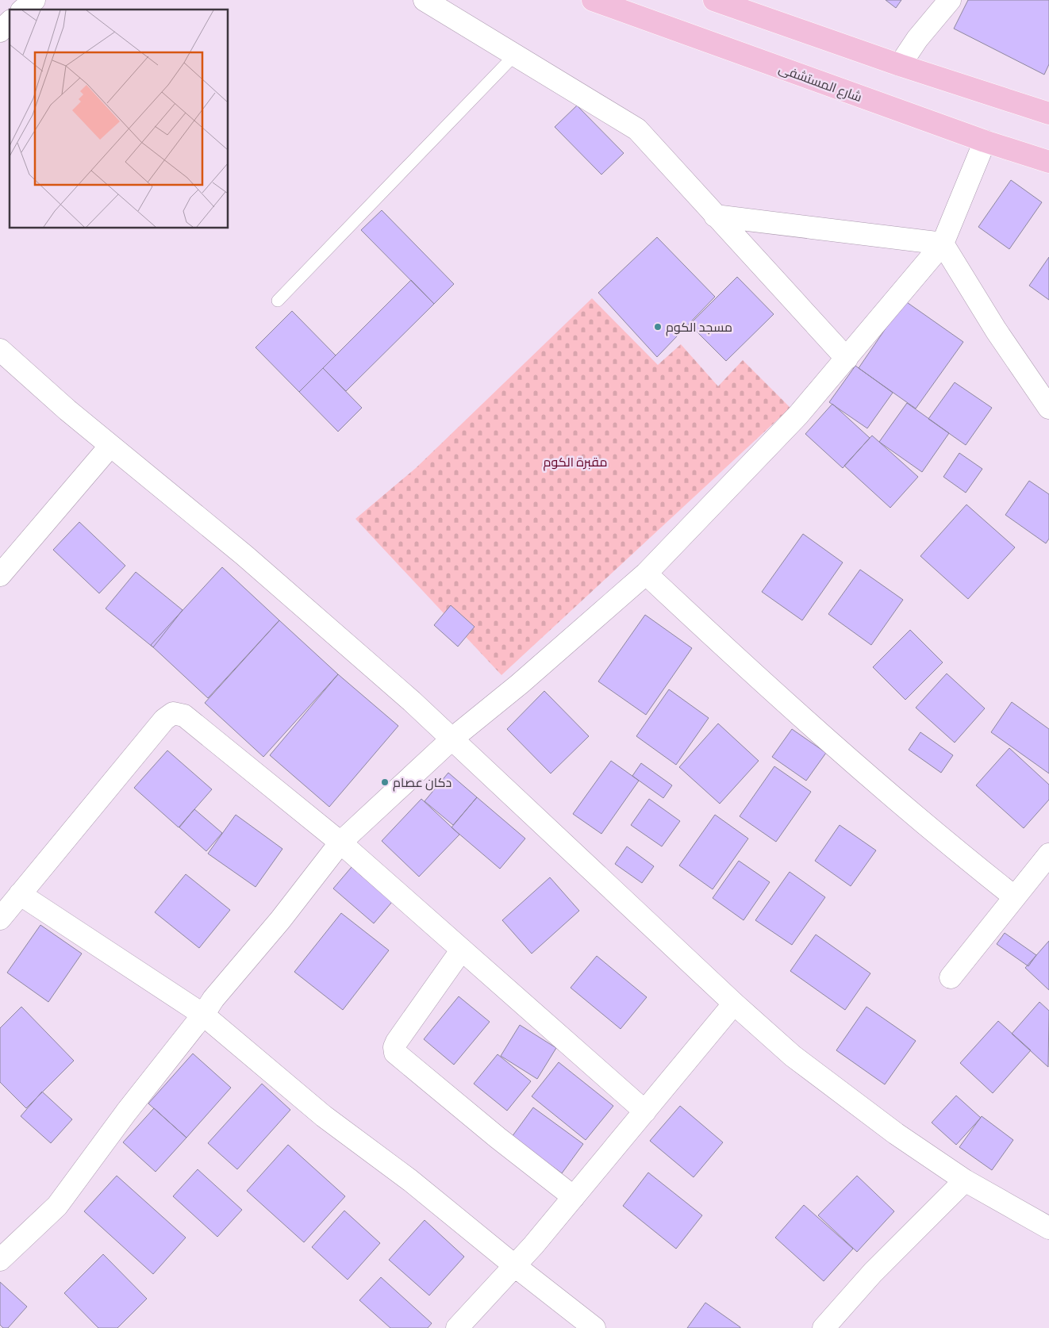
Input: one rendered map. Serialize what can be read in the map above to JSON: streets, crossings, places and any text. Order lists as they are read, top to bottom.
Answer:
{
  "streets": {
    "main road": ["شارع المستشفى"]
  },
  "parks": ["مقبرة الكوم"],
  "places": ["مسجد الكوم", "دكان عصام"]
}
